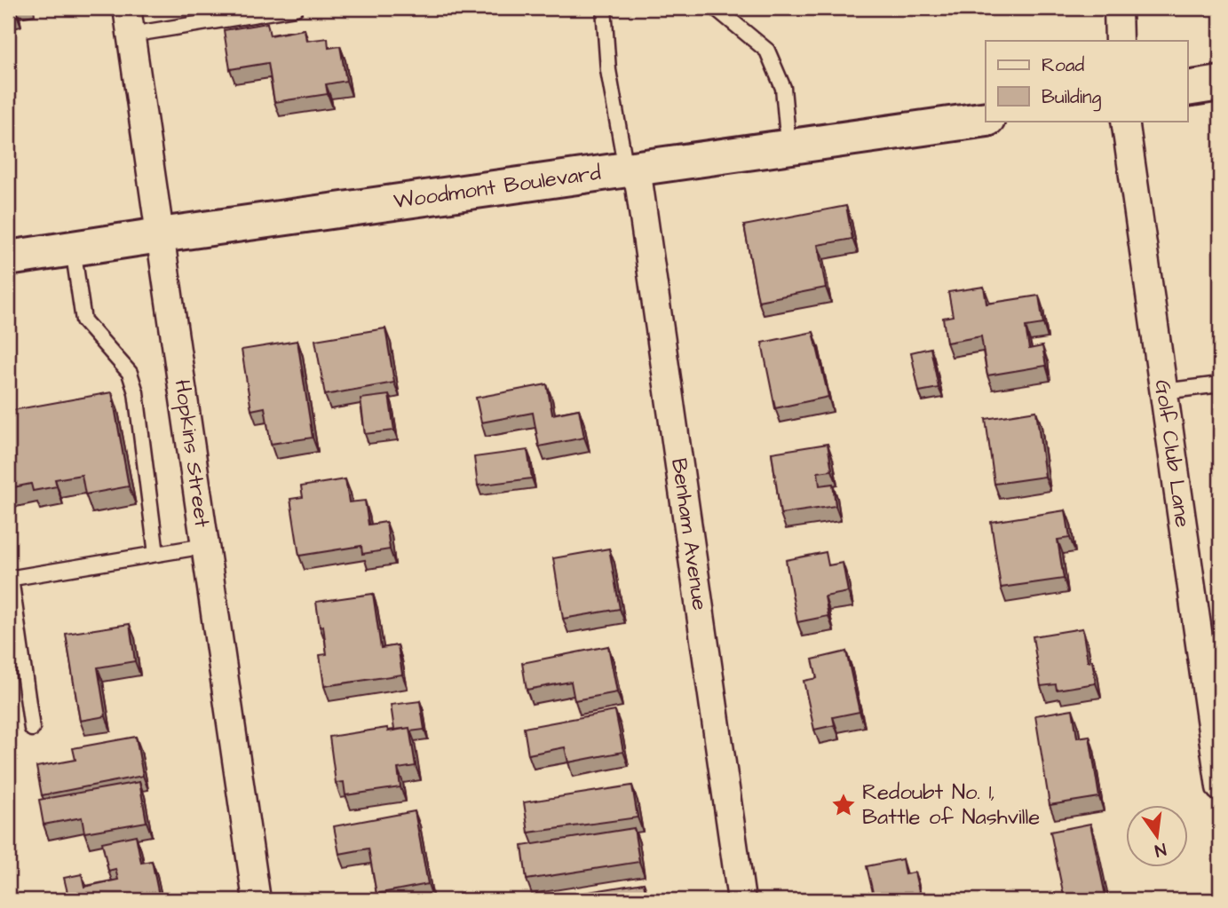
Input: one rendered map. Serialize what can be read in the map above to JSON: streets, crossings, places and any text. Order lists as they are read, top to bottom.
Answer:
{
  "streets": {
    "main road": ["Woodmont Boulevard"],
    "street": ["Hopkins Street", "Golf Club Lane", "Benham Avenue"]
  },
  "crossings": [
    ["Woodmont Boulevard", "Hopkins Street"],
    ["Woodmont Boulevard", "Benham Avenue"]
  ],
  "places": {
    "place": ["Redoubt No. 1, Battle of Nashville"]
  },
  "legend": ["Road", "Building"],
  "north": "bottom"
}
